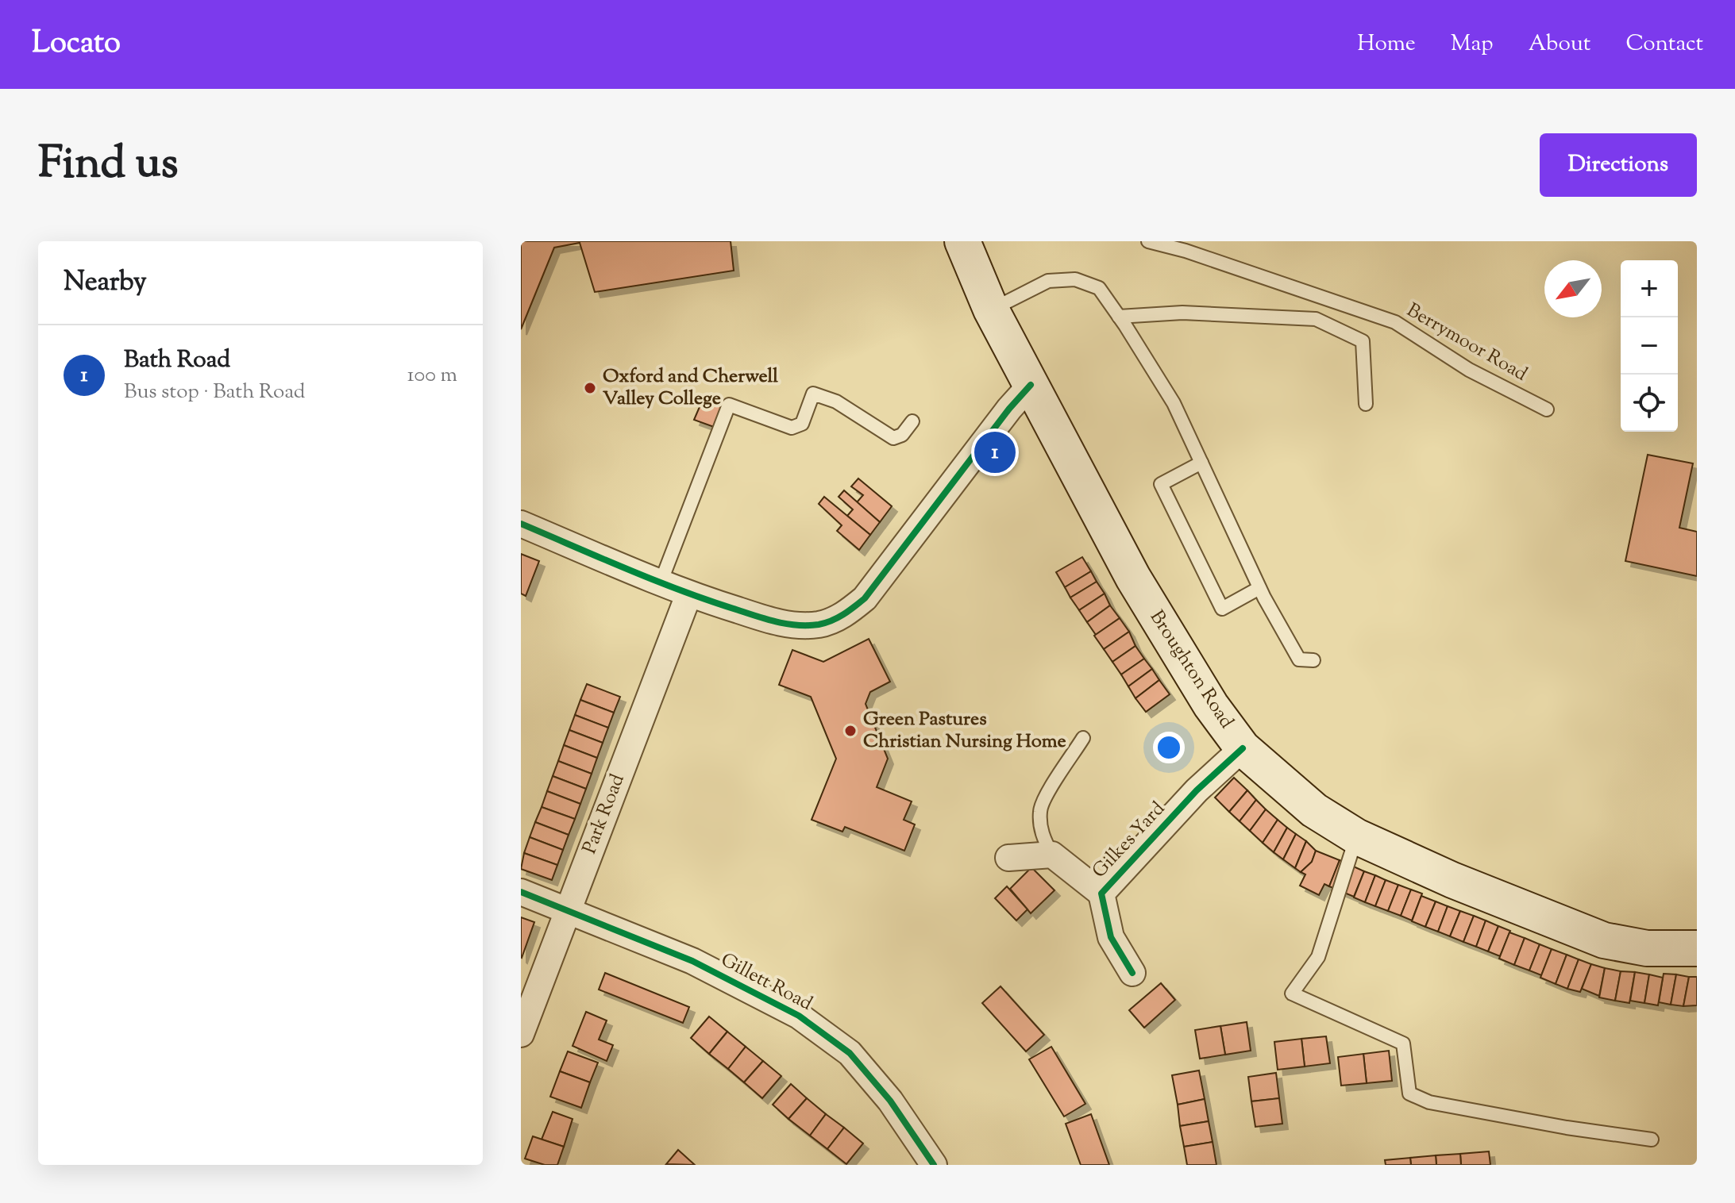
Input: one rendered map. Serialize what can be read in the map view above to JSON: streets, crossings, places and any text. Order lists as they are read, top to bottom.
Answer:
{
  "streets": {
    "main road": ["Broughton Road"],
    "street": ["Park Road", "Gilkes Yard", "Gillett Road"],
    "lane": ["Berrymoor Road"]
  },
  "crossings": [
    ["Broughton Road", "Gilkes Yard"],
    ["Park Road", "Gillett Road"]
  ],
  "places": ["Oxford and Cherwell Valley College", "Green Pastures Christian Nursing Home"],
  "north": "bottom left",
  "page": {
    "header": "Locato",
    "nav": [
      "Home",
      "Map",
      "About",
      "Contact"
    ],
    "title": "Find us",
    "buttons": "Directions",
    "heading": "Nearby",
    "map_buttons": ["+", "−"],
    "list": [
      {
        "mark": "1",
        "name": "Bath Road",
        "note": "Bus stop · Bath Road",
        "value": "100 m"
      }
    ],
    "pins": "1"
  }
}
